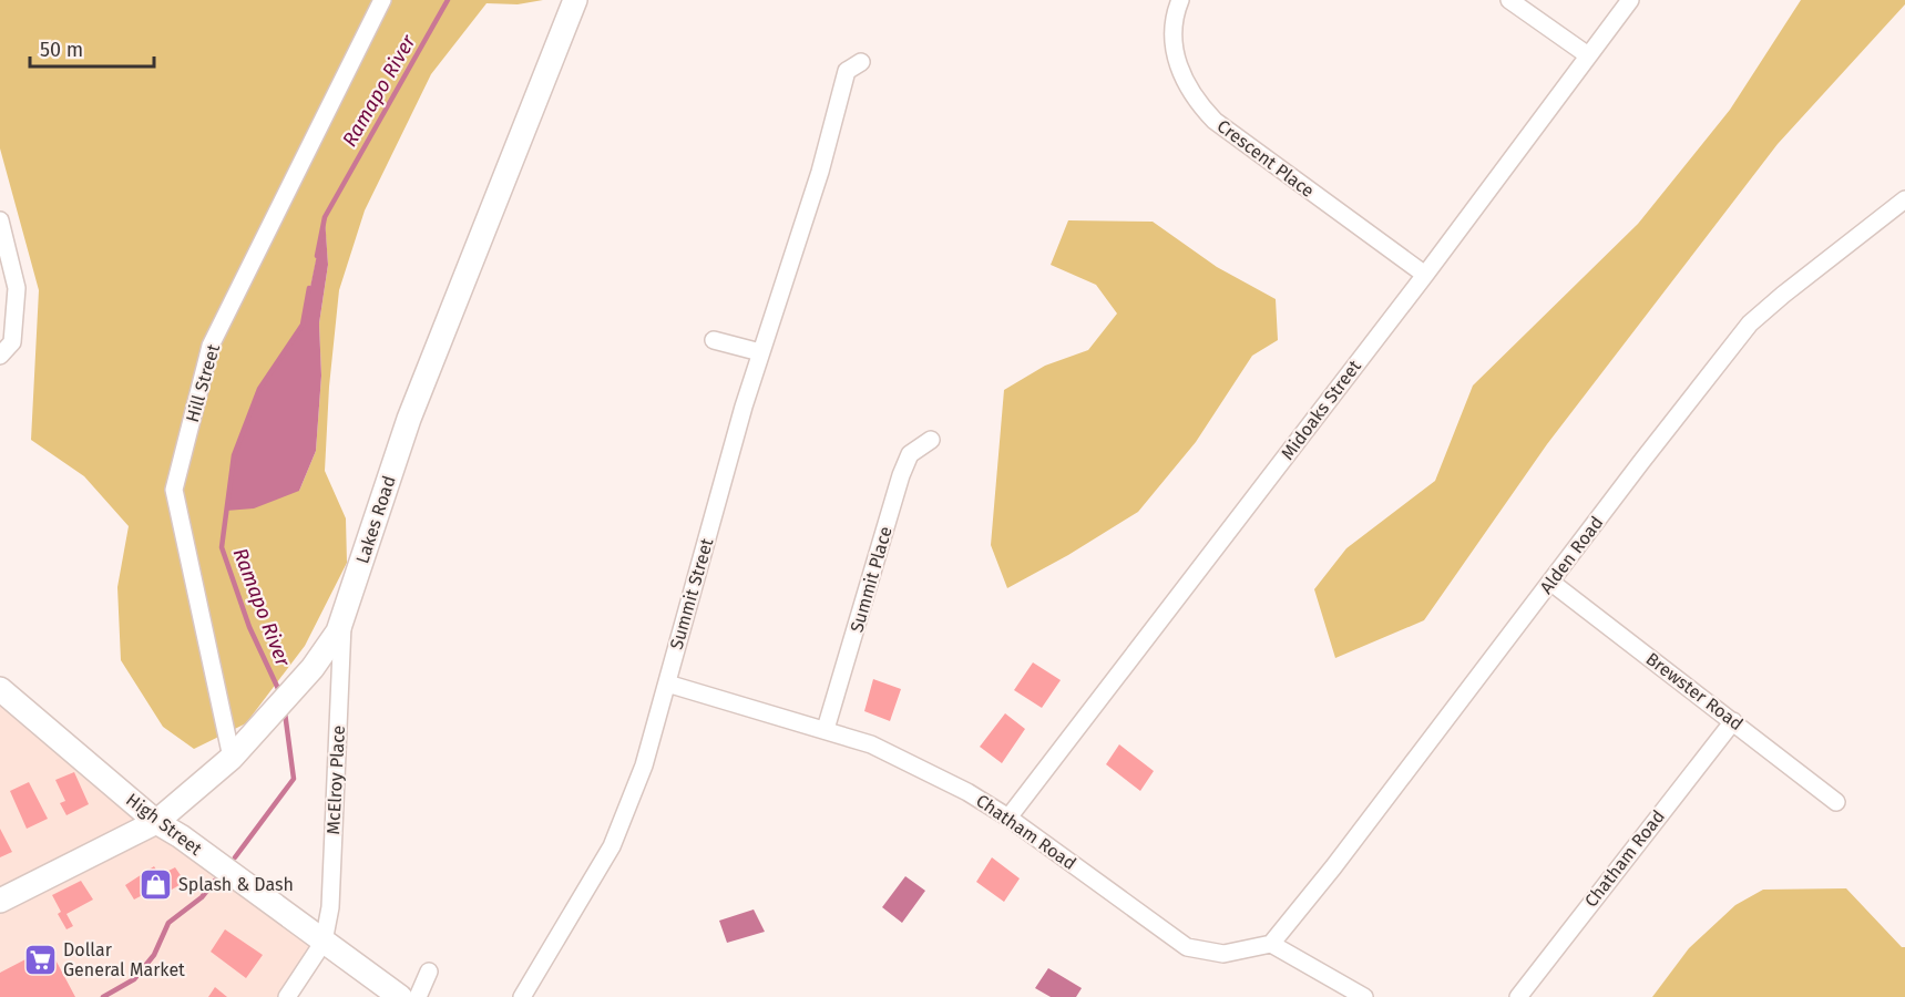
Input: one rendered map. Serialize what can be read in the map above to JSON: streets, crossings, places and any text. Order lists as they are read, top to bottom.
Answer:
{
  "streets": {
    "main road": ["Lakes Road", "High Street"],
    "street": [
      "Crescent Place",
      "Hill Street",
      "Midoaks Street",
      "Alden Road",
      "Summit Place",
      "Summit Street",
      "Brewster Road",
      "McElroy Place",
      "Chatham Road"
    ]
  },
  "crossings": [
    ["Crescent Place", "Midoaks Street"],
    ["Hill Street", "Lakes Road"],
    ["Midoaks Street", "Chatham Road"],
    ["Lakes Road", "McElroy Place"],
    ["Lakes Road", "High Street"],
    ["Alden Road", "Brewster Road"],
    ["Alden Road", "Chatham Road"],
    ["Summit Place", "Chatham Road"],
    ["Summit Street", "Chatham Road"],
    ["Brewster Road", "Chatham Road"],
    ["McElroy Place", "High Street"]
  ],
  "water": ["Ramapo River"],
  "places": {
    "shop": ["Splash & Dash"],
    "supermarket": ["Dollar General Market"]
  },
  "scale_bar": "50 m"
}
